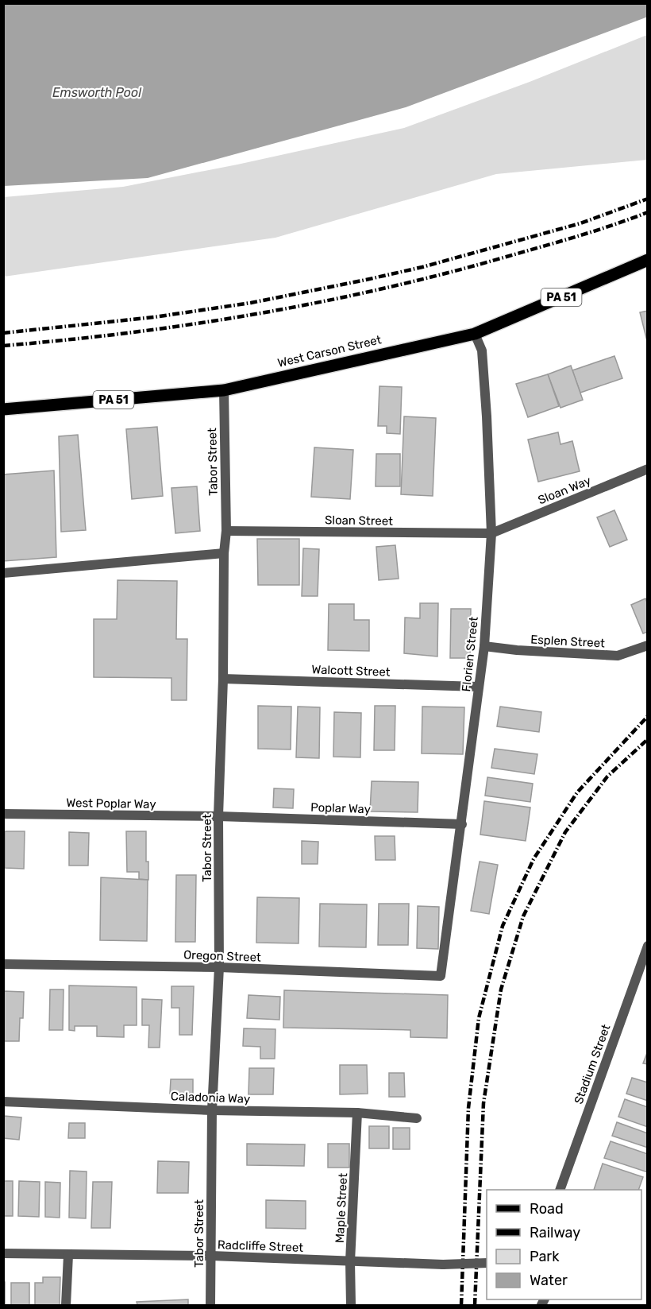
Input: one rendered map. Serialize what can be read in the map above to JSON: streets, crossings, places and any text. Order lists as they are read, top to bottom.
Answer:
{
  "streets": {
    "main road": ["PA 51", "West Carson Street"],
    "street": [
      "Tabor Street",
      "Sloan Way",
      "Sloan Street",
      "Esplen Street",
      "Florien Street",
      "Walcott Street",
      "West Poplar Way",
      "Poplar Way",
      "Oregon Street",
      "Stadium Street",
      "Caladonia Way",
      "Maple Street",
      "Radcliffe Street"
    ]
  },
  "crossings": [
    ["West Carson Street", "Tabor Street"],
    ["West Carson Street", "Florien Street"],
    ["Tabor Street", "Sloan Street"],
    ["Tabor Street", "Walcott Street"],
    ["Tabor Street", "West Poplar Way"],
    ["Tabor Street", "Poplar Way"],
    ["Tabor Street", "Oregon Street"],
    ["Tabor Street", "Caladonia Way"],
    ["Tabor Street", "Radcliffe Street"],
    ["Sloan Way", "Sloan Street"],
    ["Sloan Way", "Florien Street"],
    ["Sloan Street", "Florien Street"],
    ["Esplen Street", "Florien Street"],
    ["Florien Street", "Walcott Street"],
    ["Florien Street", "Poplar Way"],
    ["Florien Street", "Oregon Street"],
    ["West Poplar Way", "Poplar Way"],
    ["Caladonia Way", "Maple Street"],
    ["Maple Street", "Radcliffe Street"]
  ],
  "water": ["Emsworth Pool"],
  "legend": [
    "Road",
    "Railway",
    "Park",
    "Water"
  ]
}
